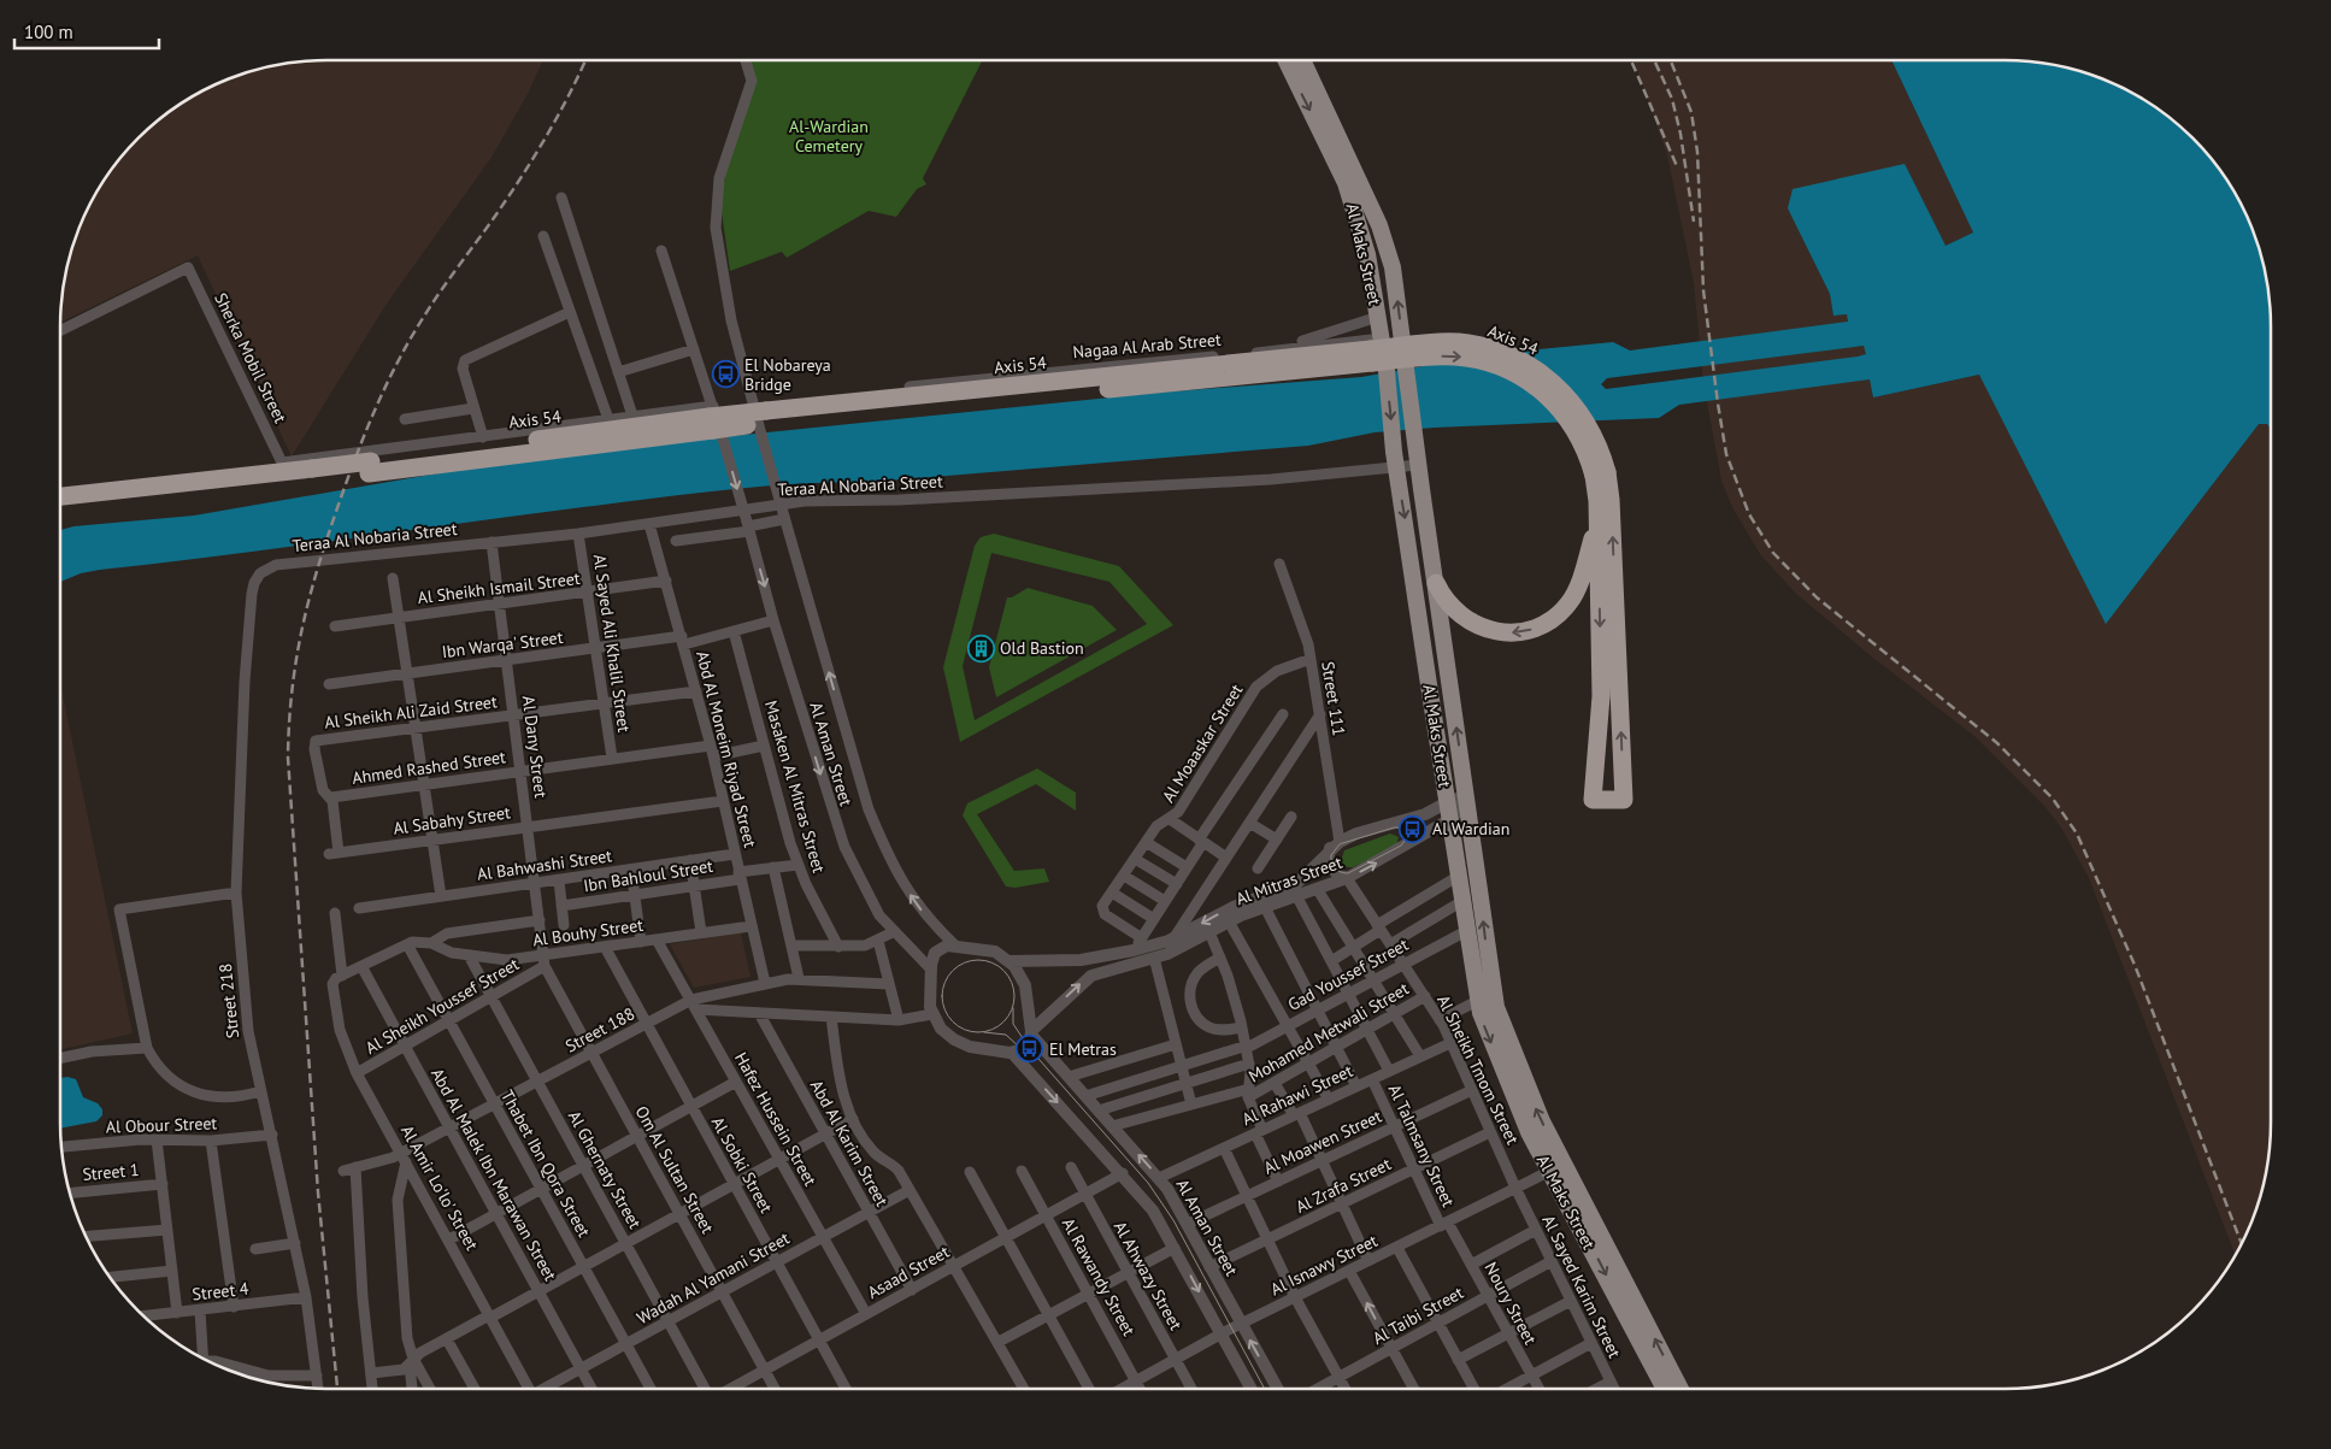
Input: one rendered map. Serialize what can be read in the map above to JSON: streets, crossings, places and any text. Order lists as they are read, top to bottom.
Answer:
{
  "streets": {
    "highway": ["Axis 54"],
    "main road": ["Al Maks Street"],
    "street": [
      "Nagaa Al Arab Street",
      "Sherka Mobil Street",
      "Teraa Al Nobaria Street",
      "Al Sheikh Ismail Street",
      "Al Sayed Ali Khalil Street",
      "Ibn Warqa' Street",
      "Street 111",
      "Al Sheikh Ali Zaid Street",
      "Al Moaaskar Street",
      "Al Dany Street",
      "Abd Al Moneim Riyad Street",
      "Al Aman Street",
      "Ahmed Rashed Street",
      "Masaken Al Mitras Street",
      "Al Sabahy Street",
      "Al Bahwashi Street",
      "Ibn Bahloul Street",
      "Al Mitras Street",
      "Al Bouhy Street",
      "Gad Youssef Street",
      "Street 218",
      "Al Sheikh Youssef Street",
      "Street 188",
      "Mohamed Metwali Street",
      "Al Sheikh Tmom Street",
      "Al Rahawi Street",
      "Hafez Hussein Street",
      "Al Obour Street",
      "Al Moawen Street",
      "Abd Al Karim Street",
      "Al Talmsany Street",
      "Thabet Ibn Qora Street",
      "Al Sobki Street",
      "Al Ghernaty Street",
      "Om Al Sultan Street",
      "Street 1",
      "Abd Al Malek Ibn Marawan Street",
      "Al Zrafa Street",
      "Al Amir Lo'lo' Street",
      "Al Isnawy Street",
      "Asaad Street",
      "Al Ahwazy Street",
      "Al Rawandy Street",
      "Wadah Al Yamani Street",
      "Al Sayed Karim Street",
      "Street 4",
      "Noury Street",
      "Al Taibi Street"
    ]
  },
  "crossings": [
    ["Al Maks Street", "Axis 54"],
    ["Al Maks Street", "Nagaa Al Arab Street"],
    ["Al Maks Street", "Teraa Al Nobaria Street"],
    ["Al Maks Street", "Al Mitras Street"],
    ["Al Maks Street", "Gad Youssef Street"],
    ["Al Maks Street", "Al Isnawy Street"],
    ["Axis 54", "Nagaa Al Arab Street"],
    ["Axis 54", "Al Aman Street"],
    ["Teraa Al Nobaria Street", "Al Sayed Ali Khalil Street"],
    ["Teraa Al Nobaria Street", "Al Dany Street"],
    ["Teraa Al Nobaria Street", "Abd Al Moneim Riyad Street"],
    ["Teraa Al Nobaria Street", "Street 218"],
    ["Al Sheikh Ismail Street", "Al Sayed Ali Khalil Street"],
    ["Al Sheikh Ismail Street", "Al Dany Street"],
    ["Al Sheikh Ismail Street", "Abd Al Moneim Riyad Street"],
    ["Al Sayed Ali Khalil Street", "Ibn Warqa' Street"],
    ["Al Sayed Ali Khalil Street", "Al Sheikh Ali Zaid Street"],
    ["Al Sayed Ali Khalil Street", "Ahmed Rashed Street"],
    ["Ibn Warqa' Street", "Al Dany Street"],
    ["Ibn Warqa' Street", "Abd Al Moneim Riyad Street"],
    ["Ibn Warqa' Street", "Al Aman Street"],
    ["Ibn Warqa' Street", "Masaken Al Mitras Street"],
    ["Street 111", "Al Moaaskar Street"],
    ["Street 111", "Al Mitras Street"],
    ["Al Sheikh Ali Zaid Street", "Al Dany Street"],
    ["Al Sheikh Ali Zaid Street", "Abd Al Moneim Riyad Street"],
    ["Al Sheikh Ali Zaid Street", "Ahmed Rashed Street"],
    ["Al Sheikh Ali Zaid Street", "Al Sabahy Street"],
    ["Al Dany Street", "Ahmed Rashed Street"],
    ["Al Dany Street", "Al Sabahy Street"],
    ["Al Dany Street", "Al Bahwashi Street"],
    ["Al Dany Street", "Al Bouhy Street"],
    ["Al Dany Street", "Al Sheikh Youssef Street"],
    ["Al Dany Street", "Om Al Sultan Street"],
    ["Abd Al Moneim Riyad Street", "Ahmed Rashed Street"],
    ["Abd Al Moneim Riyad Street", "Al Sabahy Street"],
    ["Abd Al Moneim Riyad Street", "Al Bahwashi Street"],
    ["Abd Al Moneim Riyad Street", "Ibn Bahloul Street"],
    ["Abd Al Moneim Riyad Street", "Al Bouhy Street"],
    ["Abd Al Moneim Riyad Street", "Street 188"],
    ["Al Aman Street", "Al Mitras Street"],
    ["Al Aman Street", "Gad Youssef Street"],
    ["Al Aman Street", "Mohamed Metwali Street"],
    ["Al Aman Street", "Al Rahawi Street"],
    ["Al Aman Street", "Al Moawen Street"],
    ["Al Aman Street", "Al Zrafa Street"],
    ["Al Aman Street", "Al Isnawy Street"],
    ["Ahmed Rashed Street", "Masaken Al Mitras Street"],
    ["Ahmed Rashed Street", "Al Sabahy Street"],
    ["Masaken Al Mitras Street", "Ibn Bahloul Street"],
    ["Al Mitras Street", "Al Sheikh Tmom Street"],
    ["Al Bouhy Street", "Al Sheikh Youssef Street"],
    ["Al Bouhy Street", "Hafez Hussein Street"],
    ["Al Bouhy Street", "Al Sobki Street"],
    ["Al Bouhy Street", "Al Ghernaty Street"],
    ["Al Bouhy Street", "Om Al Sultan Street"],
    ["Gad Youssef Street", "Al Sheikh Tmom Street"],
    ["Street 218", "Al Obour Street"],
    ["Street 218", "Street 4"],
    ["Al Sheikh Youssef Street", "Thabet Ibn Qora Street"],
    ["Al Sheikh Youssef Street", "Al Ghernaty Street"],
    ["Al Sheikh Youssef Street", "Om Al Sultan Street"],
    ["Al Sheikh Youssef Street", "Abd Al Malek Ibn Marawan Street"],
    ["Al Sheikh Youssef Street", "Al Amir Lo'lo' Street"],
    ["Street 188", "Hafez Hussein Street"],
    ["Street 188", "Thabet Ibn Qora Street"],
    ["Street 188", "Al Sobki Street"],
    ["Street 188", "Al Ghernaty Street"],
    ["Street 188", "Om Al Sultan Street"],
    ["Street 188", "Abd Al Malek Ibn Marawan Street"],
    ["Street 188", "Al Amir Lo'lo' Street"],
    ["Mohamed Metwali Street", "Al Sheikh Tmom Street"],
    ["Al Sheikh Tmom Street", "Al Rahawi Street"],
    ["Al Sheikh Tmom Street", "Al Moawen Street"],
    ["Al Sheikh Tmom Street", "Al Zrafa Street"],
    ["Al Sheikh Tmom Street", "Al Isnawy Street"],
    ["Al Sheikh Tmom Street", "Al Sayed Karim Street"],
    ["Al Rahawi Street", "Al Talmsany Street"],
    ["Hafez Hussein Street", "Asaad Street"],
    ["Hafez Hussein Street", "Wadah Al Yamani Street"],
    ["Al Moawen Street", "Al Talmsany Street"],
    ["Abd Al Karim Street", "Asaad Street"],
    ["Abd Al Karim Street", "Wadah Al Yamani Street"],
    ["Al Talmsany Street", "Al Zrafa Street"],
    ["Al Talmsany Street", "Al Isnawy Street"],
    ["Al Talmsany Street", "Noury Street"],
    ["Thabet Ibn Qora Street", "Wadah Al Yamani Street"],
    ["Al Sobki Street", "Asaad Street"],
    ["Al Sobki Street", "Wadah Al Yamani Street"],
    ["Al Ghernaty Street", "Wadah Al Yamani Street"],
    ["Om Al Sultan Street", "Asaad Street"],
    ["Om Al Sultan Street", "Wadah Al Yamani Street"],
    ["Abd Al Malek Ibn Marawan Street", "Wadah Al Yamani Street"],
    ["Al Isnawy Street", "Al Ahwazy Street"],
    ["Al Isnawy Street", "Al Rawandy Street"],
    ["Al Isnawy Street", "Al Sayed Karim Street"],
    ["Al Isnawy Street", "Noury Street"],
    ["Asaad Street", "Al Ahwazy Street"],
    ["Asaad Street", "Al Rawandy Street"],
    ["Al Sayed Karim Street", "Al Taibi Street"],
    ["Noury Street", "Al Taibi Street"]
  ],
  "parks": ["Al-Wardian Cemetery"],
  "places": {
    "bus stop": ["El Nobareya Bridge", "Al Wardian", "El Metras"],
    "building": ["Old Bastion"]
  },
  "scale_bar": "100 m"
}
